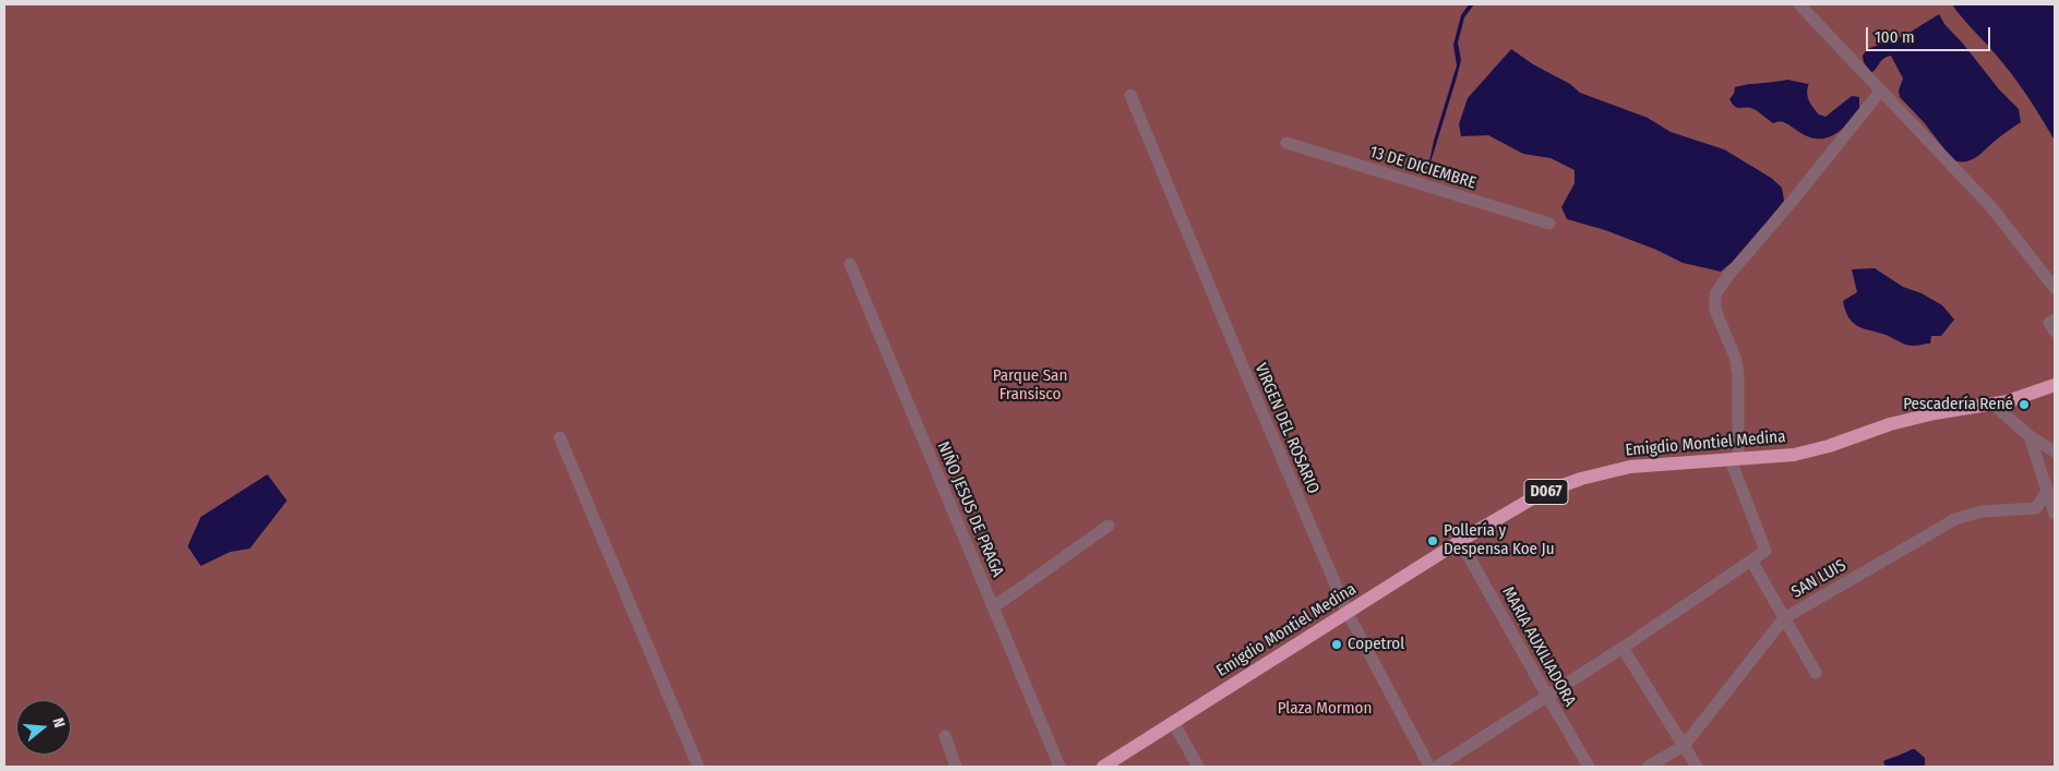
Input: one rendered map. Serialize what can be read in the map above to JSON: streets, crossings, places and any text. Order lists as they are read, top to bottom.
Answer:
{
  "streets": {
    "main road": ["Emigdio Montiel Medina", "D067"],
    "street": [
      "13 DE DICIEMBRE",
      "VIRGEN DEL ROSARIO",
      "NIÑO JESUS DE PRAGA",
      "SAN LUIS",
      "MARIA AUXILIADORA"
    ]
  },
  "crossings": [
    ["VIRGEN DEL ROSARIO", "Emigdio Montiel Medina"],
    ["Emigdio Montiel Medina", "MARIA AUXILIADORA"]
  ],
  "parks": ["Parque San Fransisco", "Plaza Mormon"],
  "places": ["Pescadería René", "Pollería y Despensa Koe Ju", "Copetrol"],
  "scale_bar": "100 m",
  "north": "right"
}
